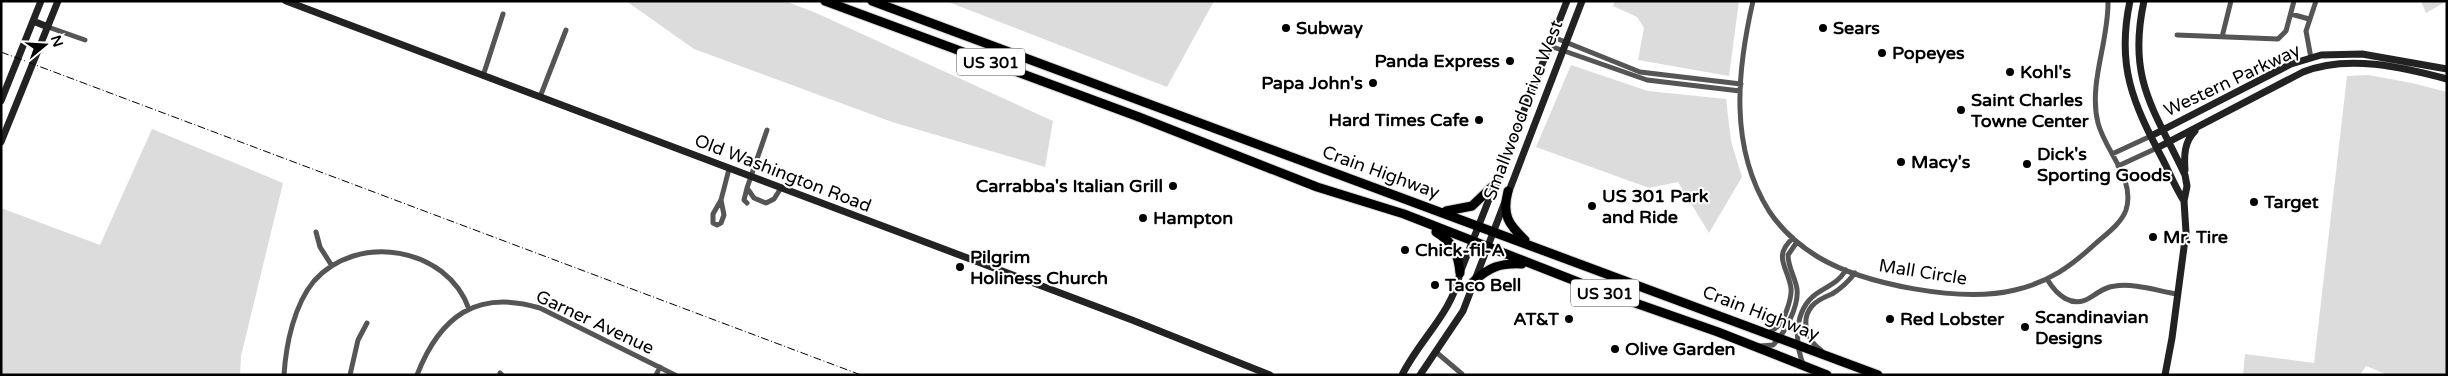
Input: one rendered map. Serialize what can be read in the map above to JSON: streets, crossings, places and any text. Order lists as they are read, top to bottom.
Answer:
{
  "streets": {
    "highway": ["US 301", "Crain Highway"],
    "main road": ["Western Parkway", "Smallwood Drive West", "Old Washington Road"],
    "street": ["Mall Circle", "Garner Avenue"]
  },
  "crossings": [
    ["Smallwood Drive West", "Crain Highway"]
  ],
  "places": [
    "Subway",
    "Sears",
    "Popeyes",
    "Panda Express",
    "Kohl's",
    "Papa John's",
    "Saint Charles Towne Center",
    "Hard Times Cafe",
    "Macy's",
    "Dick's Sporting Goods",
    "Carrabba's Italian Grill",
    "Target",
    "US 301 Park and Ride",
    "Hampton",
    "Mr. Tire",
    "Chick-fil-A",
    "Pilgrim Holiness Church",
    "Taco Bell",
    "AT&T",
    "Red Lobster",
    "Scandinavian Designs",
    "Olive Garden"
  ],
  "north": "right"
}
